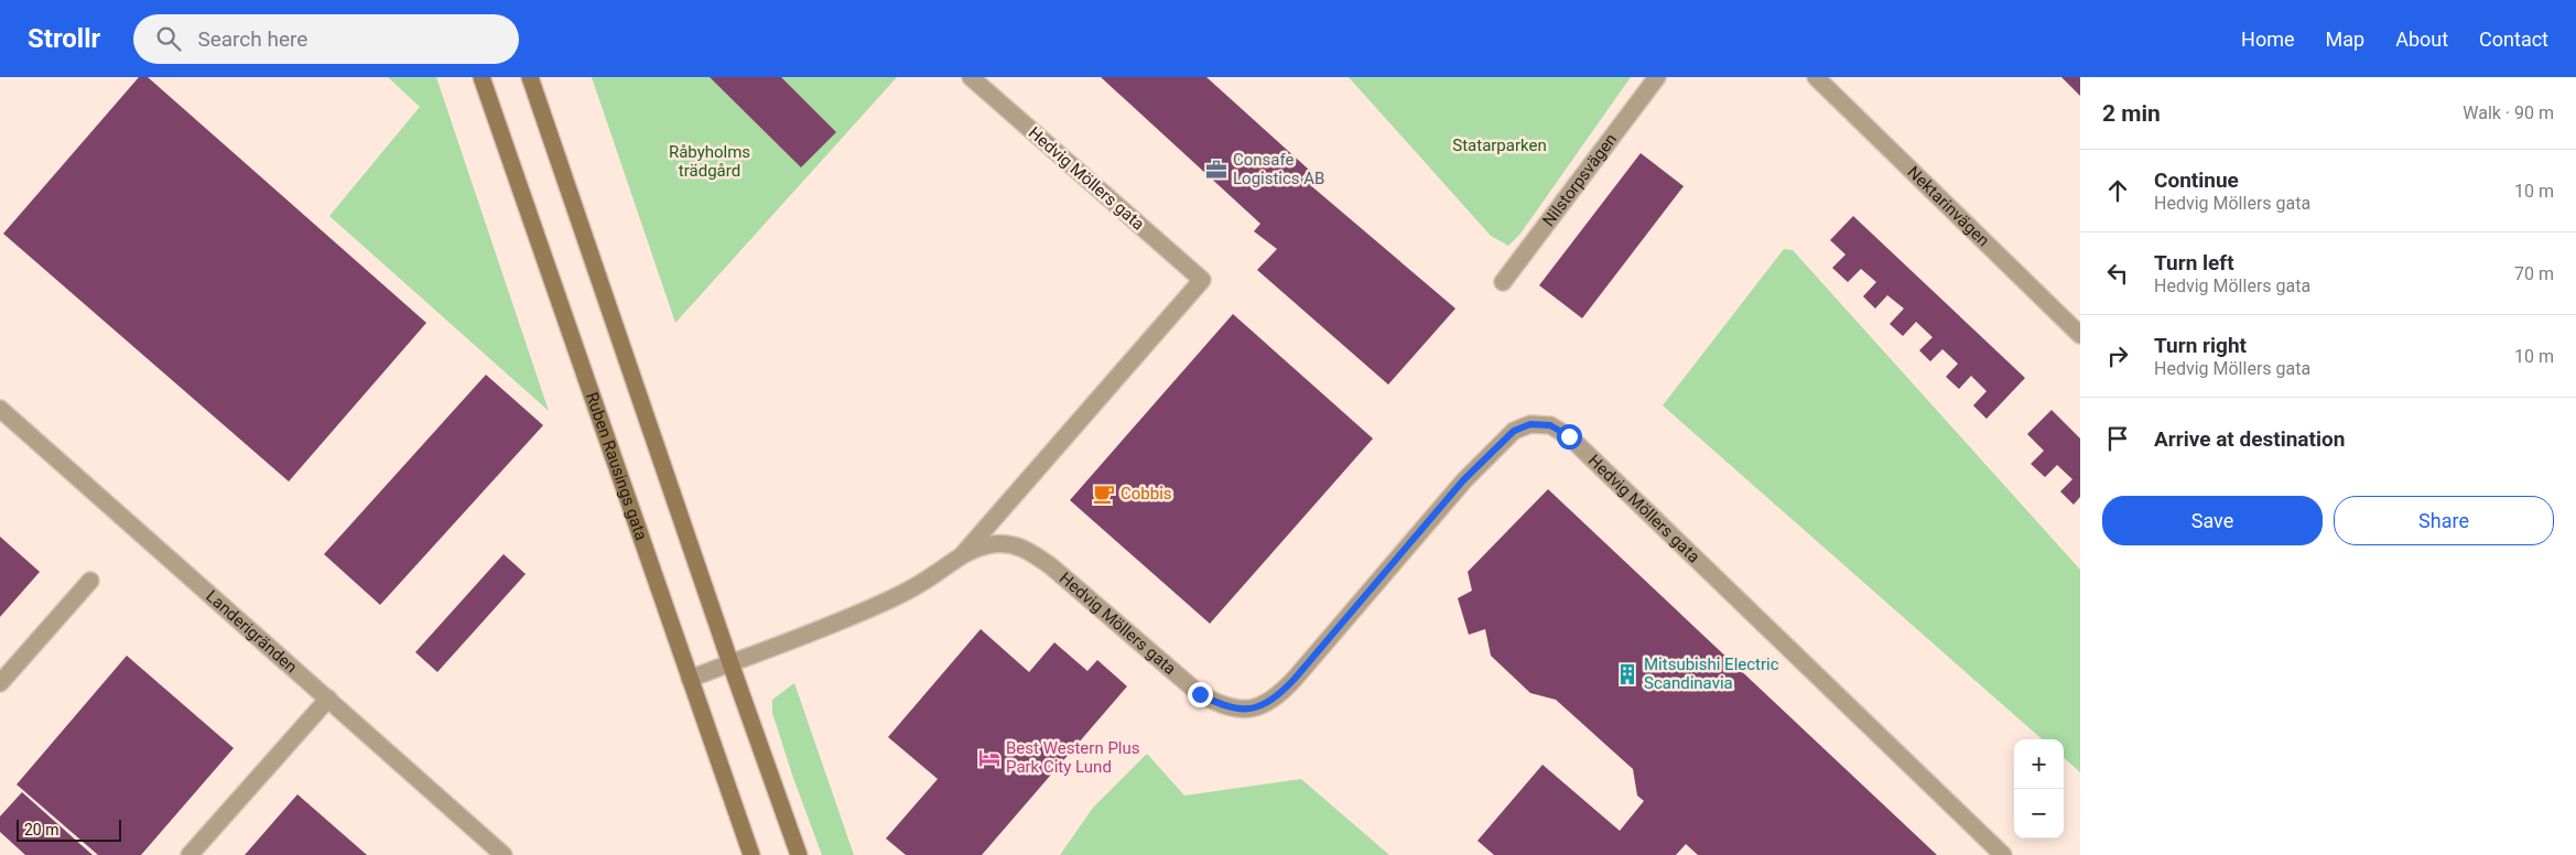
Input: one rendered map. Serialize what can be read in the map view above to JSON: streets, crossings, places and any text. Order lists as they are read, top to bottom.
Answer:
{
  "streets": {
    "main road": ["Ruben Rausings gata"],
    "street": [
      "Hedvig Möllers gata",
      "Nilstorpsvägen",
      "Nektarinvägen",
      "Landerigränden"
    ]
  },
  "crossings": [
    ["Hedvig Möllers gata", "Ruben Rausings gata"]
  ],
  "parks": ["Statarparken", "Råbyholms trädgård"],
  "places": {
    "office": ["Consafe Logistics AB"],
    "cafe": ["Cobbis"],
    "building": ["Mitsubishi Electric Scandinavia"],
    "hotel": ["Best Western Plus Park City Lund"]
  },
  "scale_bar": "20 m",
  "page": {
    "header": "Strollr",
    "search": "Search here",
    "nav": [
      "Home",
      "Map",
      "About",
      "Contact"
    ],
    "heading": ["2 min", "Walk · 90 m"],
    "list": [
      ["Continue", "Hedvig Möllers gata", "10 m"],
      ["Turn left", "Hedvig Möllers gata", "70 m"],
      ["Turn right", "Hedvig Möllers gata", "10 m"],
      "Arrive at destination"
    ],
    "buttons": ["Save", "Share"],
    "map_buttons": ["+", "−"],
    "scale": "20 m"
  }
}
